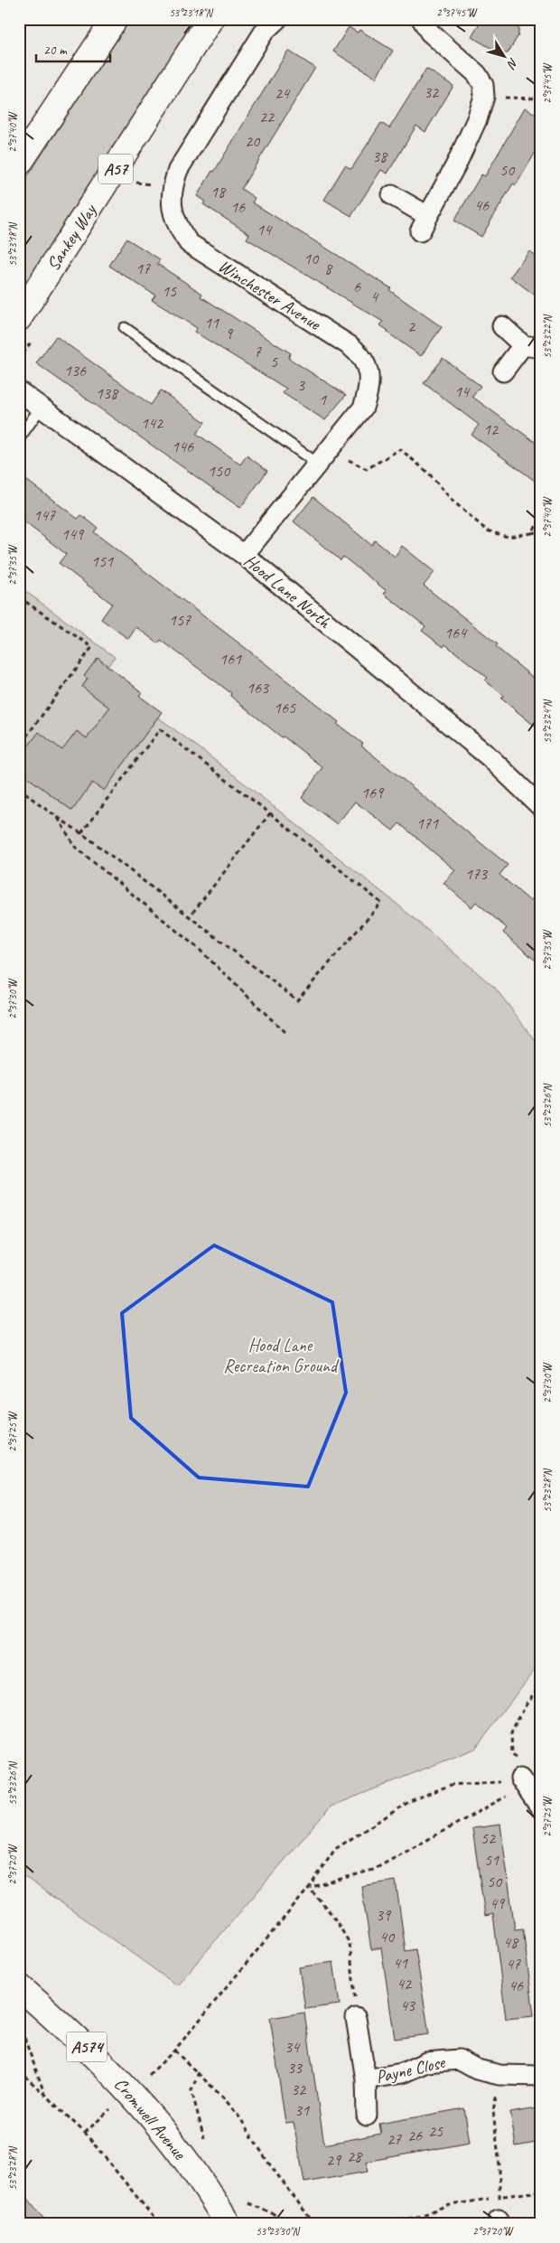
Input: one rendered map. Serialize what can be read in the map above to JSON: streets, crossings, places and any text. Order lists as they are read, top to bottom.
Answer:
{
  "streets": {
    "main road": [
      "A57",
      "Sankey Way",
      "A574",
      "Cromwell Avenue"
    ],
    "street": ["Winchester Avenue", "Hood Lane North", "Payne Close"]
  },
  "crossings": [
    ["Winchester Avenue", "Hood Lane North"]
  ],
  "parks": ["Hood Lane Recreation Ground"],
  "house_numbers": [
    "32",
    "24",
    "22",
    "20",
    "38",
    "50",
    "18",
    "46",
    "16",
    "14",
    "10",
    "17",
    "8",
    "6",
    "15",
    "4",
    "11",
    "2",
    "9",
    "7",
    "5",
    "136",
    "3",
    "14",
    "138",
    "1",
    "142",
    "12",
    "146",
    "150",
    "147",
    "149",
    "151",
    "157",
    "164",
    "161",
    "163",
    "165",
    "169",
    "171",
    "173",
    "52",
    "51",
    "50",
    "49",
    "39",
    "40",
    "48",
    "41",
    "47",
    "42",
    "46",
    "43",
    "34",
    "33",
    "32",
    "31",
    "25",
    "26",
    "27",
    "28",
    "29"
  ],
  "scale_bar": "20 m",
  "north": "bottom right",
  "coordinates": [
    "53°23'18\"N",
    "2°37'45\"W",
    "2°37'40\"W",
    "53°23'22\"N",
    "2°37'35\"W",
    "53°23'24\"N",
    "2°37'30\"W",
    "53°23'26\"N",
    "2°37'25\"W",
    "53°23'28\"N",
    "2°37'20\"W",
    "53°23'30\"N"
  ]
}
